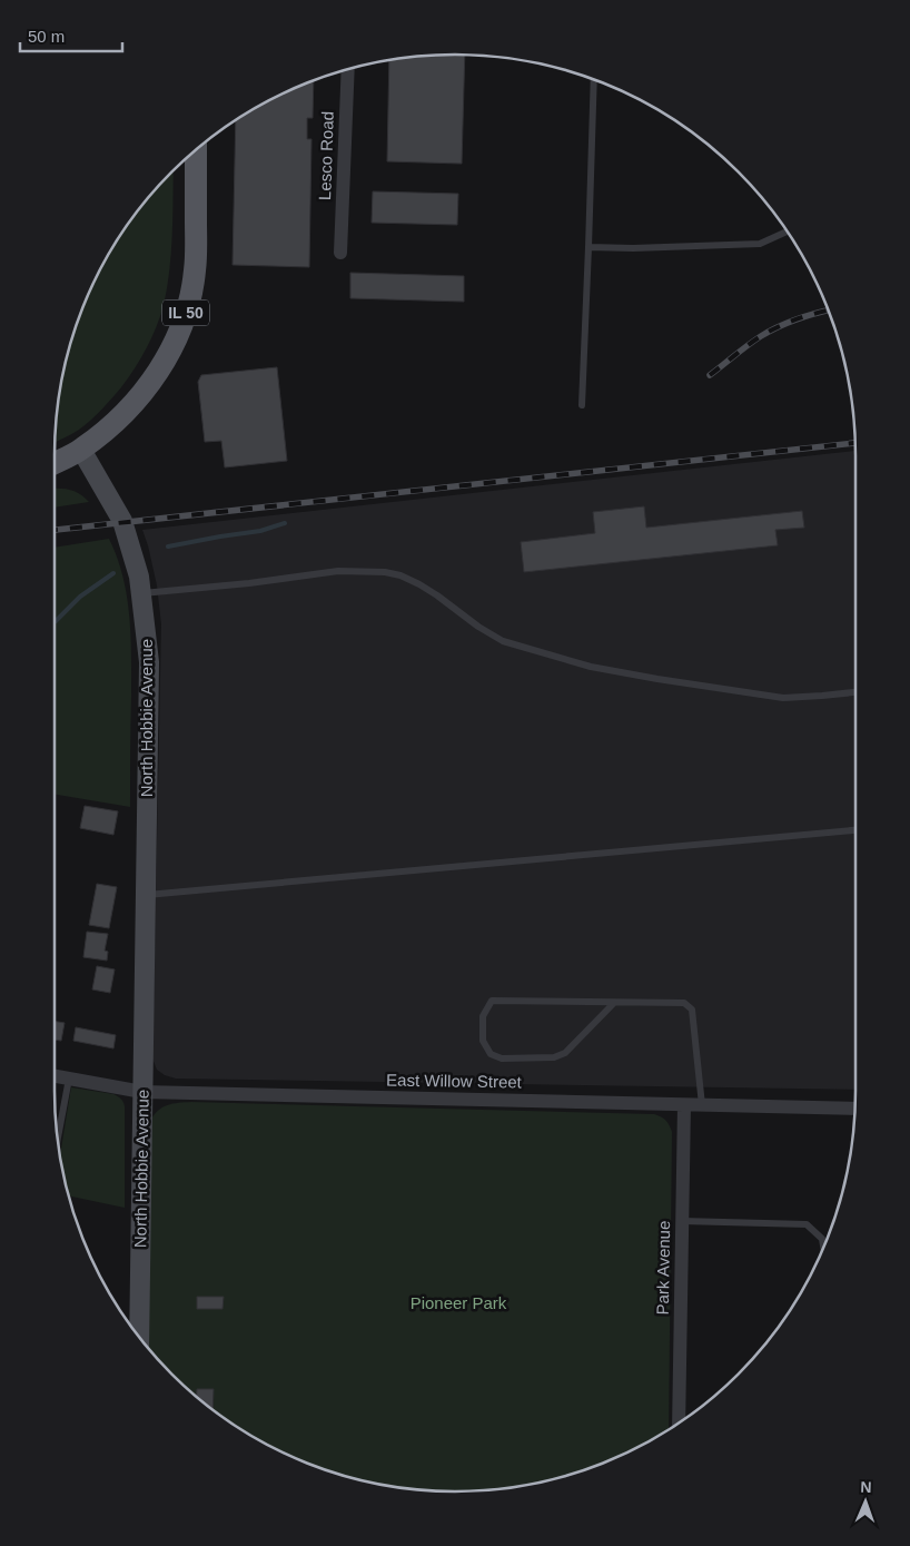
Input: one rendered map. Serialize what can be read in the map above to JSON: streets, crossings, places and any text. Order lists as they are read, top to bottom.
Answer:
{
  "streets": {
    "main road": ["IL 50", "North Hobbie Avenue"],
    "street": ["Lesco Road", "East Willow Street", "Park Avenue"]
  },
  "crossings": [
    ["IL 50", "North Hobbie Avenue"],
    ["North Hobbie Avenue", "East Willow Street"],
    ["East Willow Street", "Park Avenue"]
  ],
  "parks": ["Pioneer Park"],
  "scale_bar": "50 m",
  "north": "top"
}
